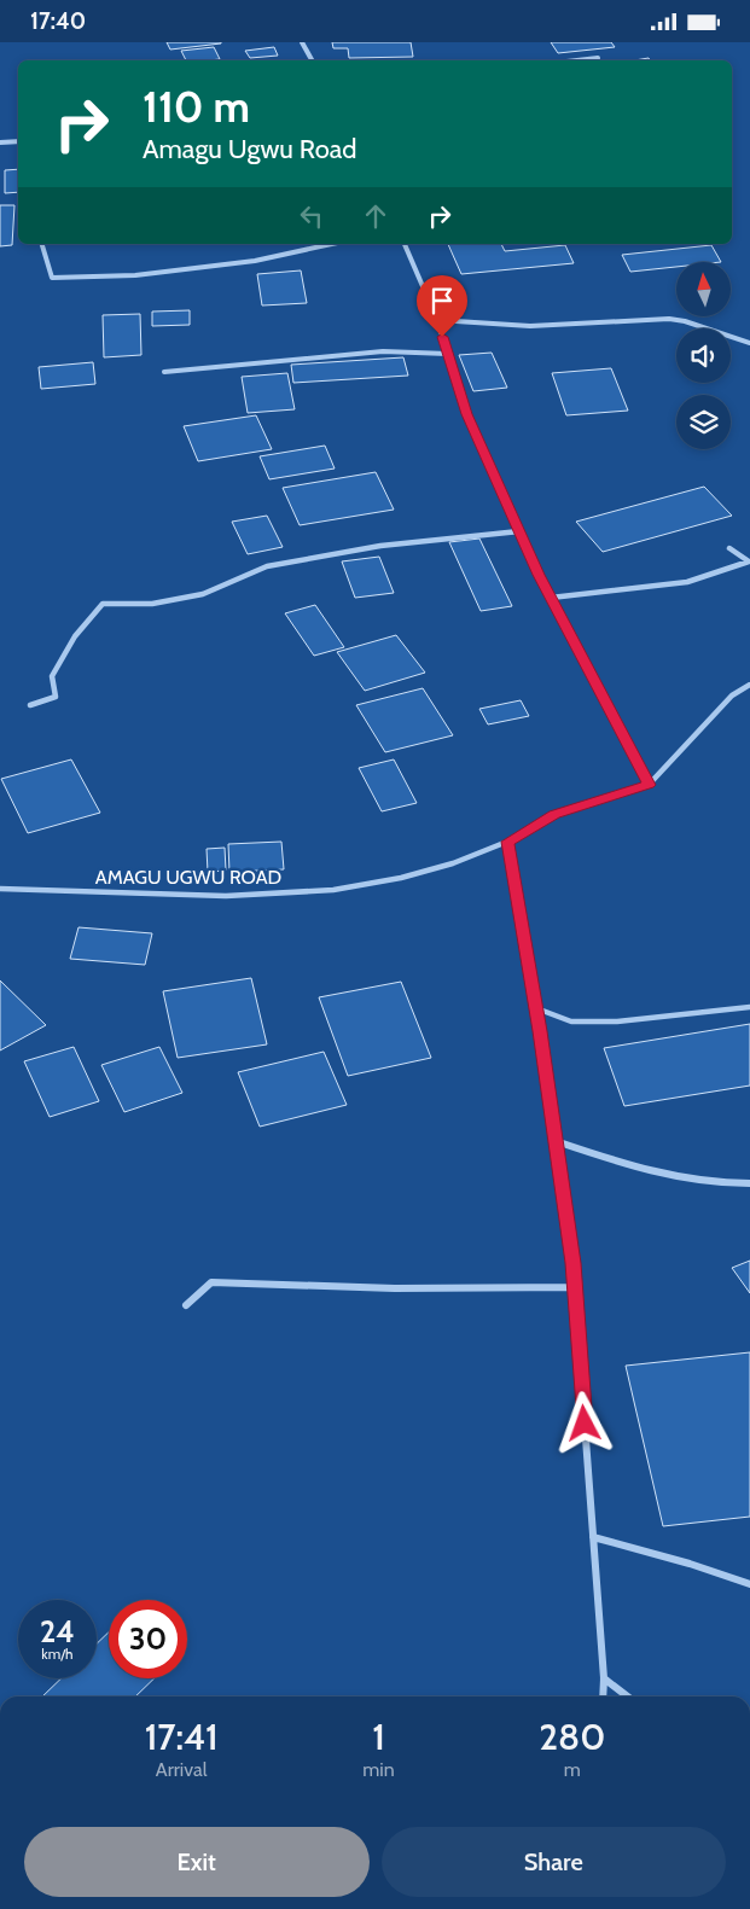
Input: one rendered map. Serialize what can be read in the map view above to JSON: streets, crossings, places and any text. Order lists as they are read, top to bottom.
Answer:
{
  "streets": {
    "street": ["AMAGU UGWU ROAD"]
  },
  "north": "top",
  "page": {
    "status": "17:40",
    "turn": ["110 m", "Amagu Ugwu Road"],
    "speed": "24 km/h",
    "limit": "30",
    "eta": [
      "17:41",
      "Arrival",
      "1",
      "min",
      "280",
      "m"
    ],
    "buttons": ["Exit", "Share"]
  }
}
